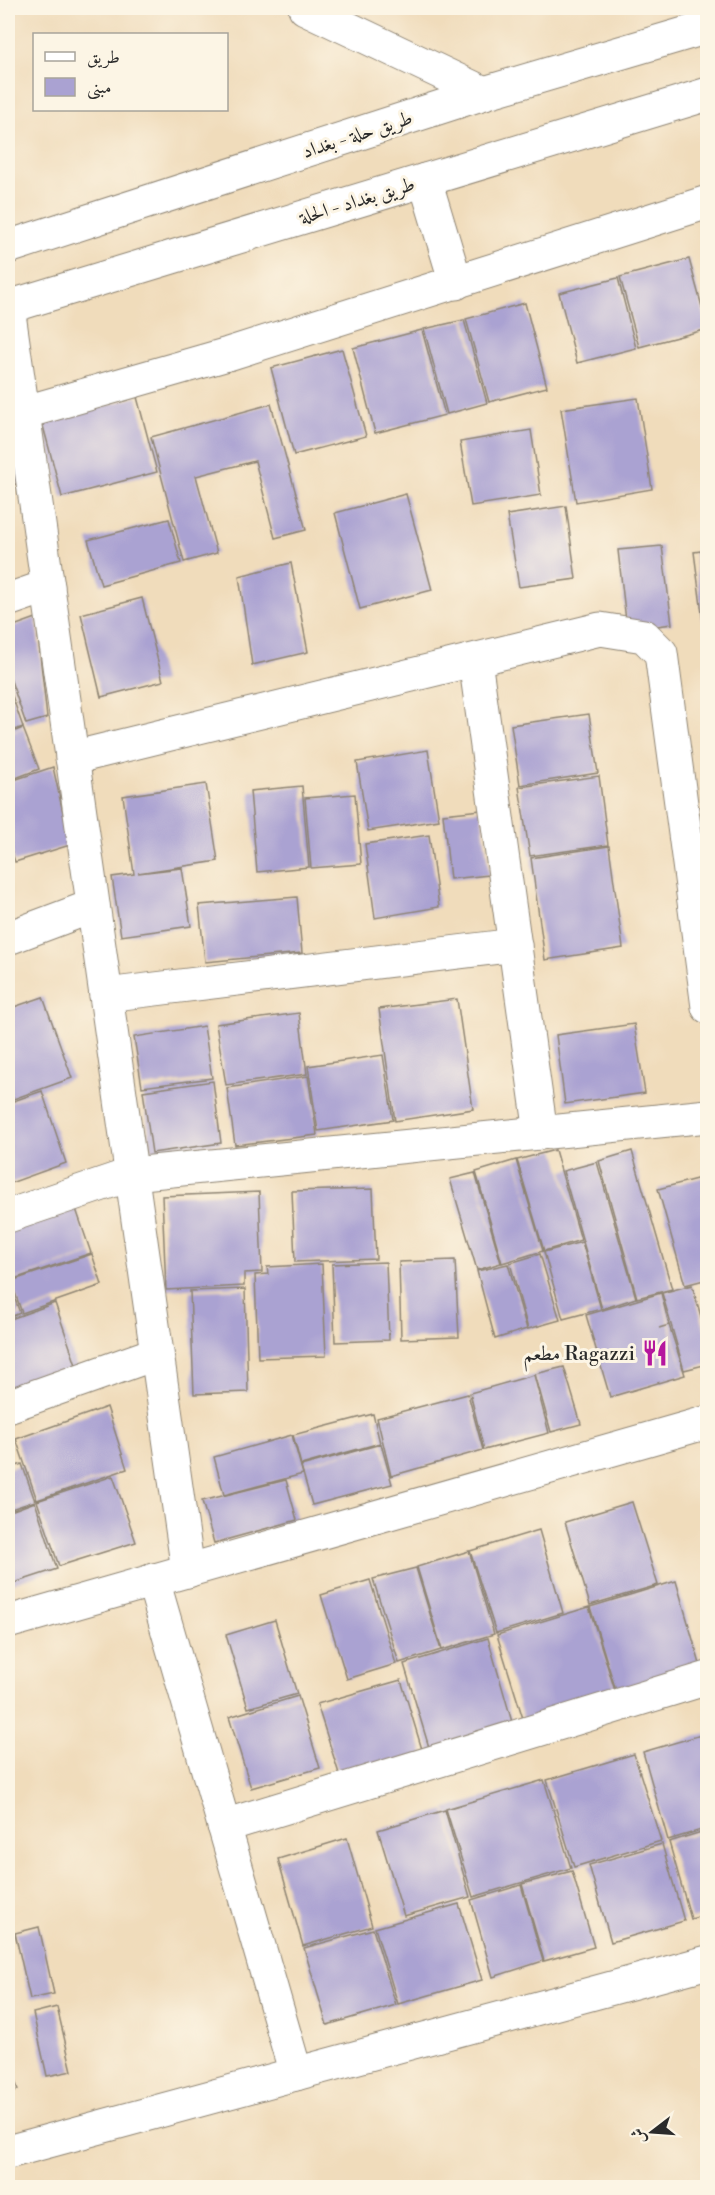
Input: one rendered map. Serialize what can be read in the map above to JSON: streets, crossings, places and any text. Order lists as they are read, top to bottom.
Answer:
{
  "streets": {
    "street": ["طريق حلة - بغداد", "طريق بغداد - الحلة"]
  },
  "places": {
    "restaurant": ["مطعم Ragazzi"]
  },
  "legend": ["طريق", "مبنى"],
  "north": "left"
}
